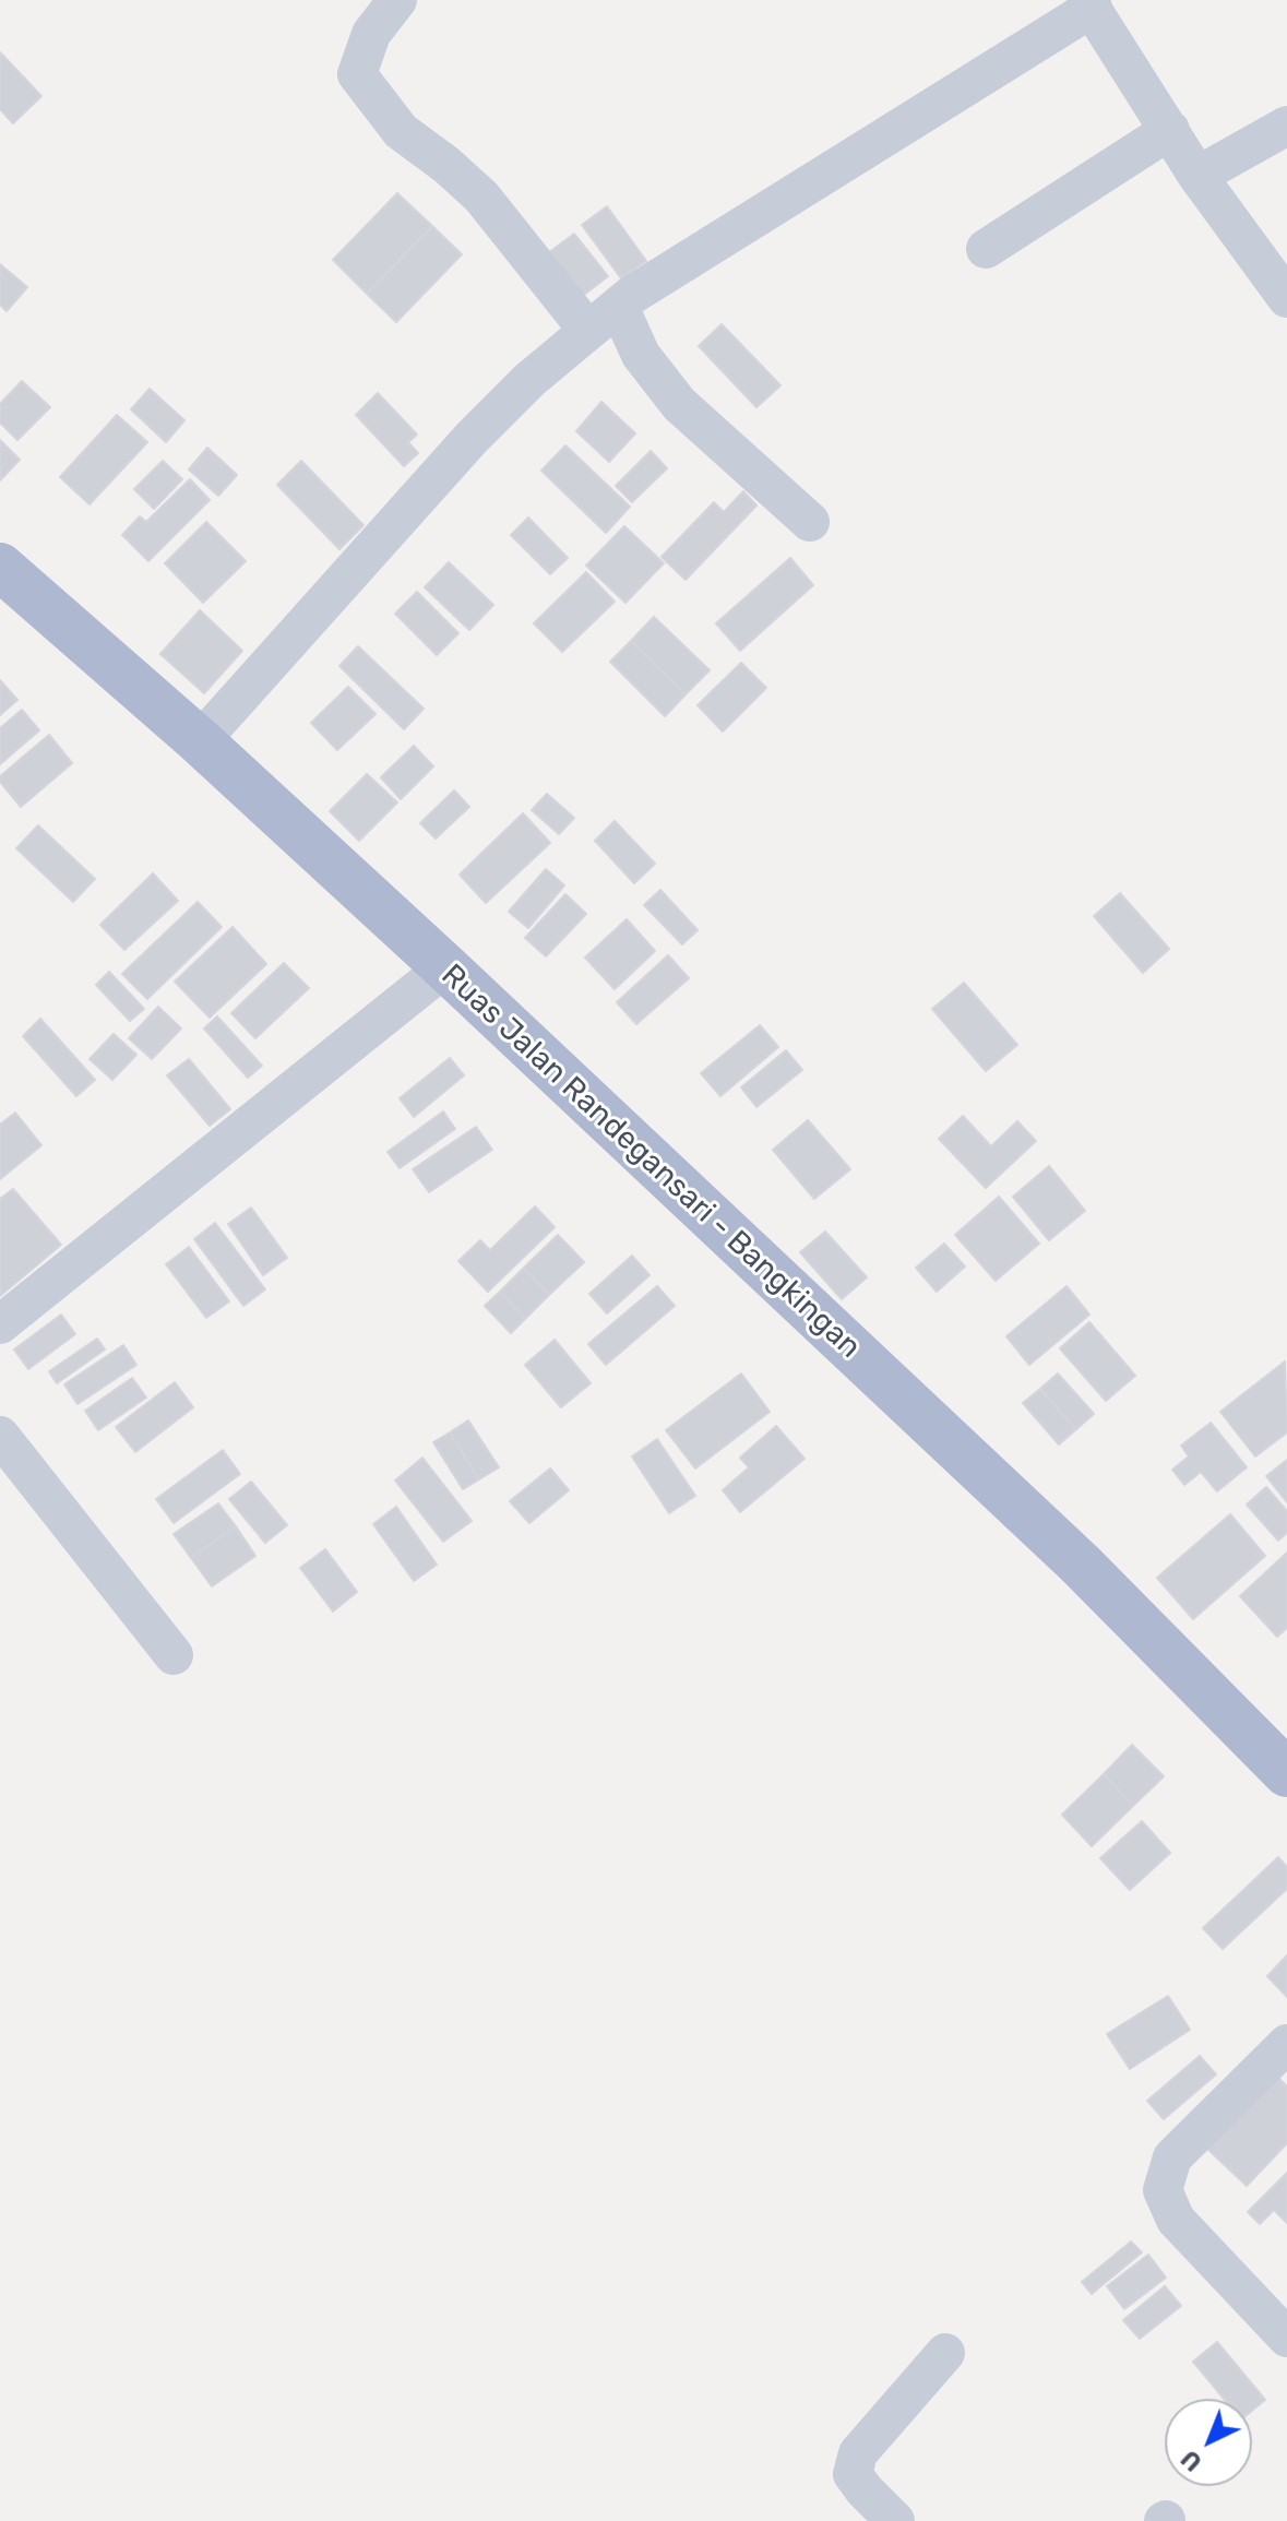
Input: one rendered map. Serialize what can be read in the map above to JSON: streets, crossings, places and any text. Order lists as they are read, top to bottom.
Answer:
{
  "streets": {
    "main road": ["Ruas Jalan Randegansari - Bangkingan"]
  },
  "north": "bottom left"
}
